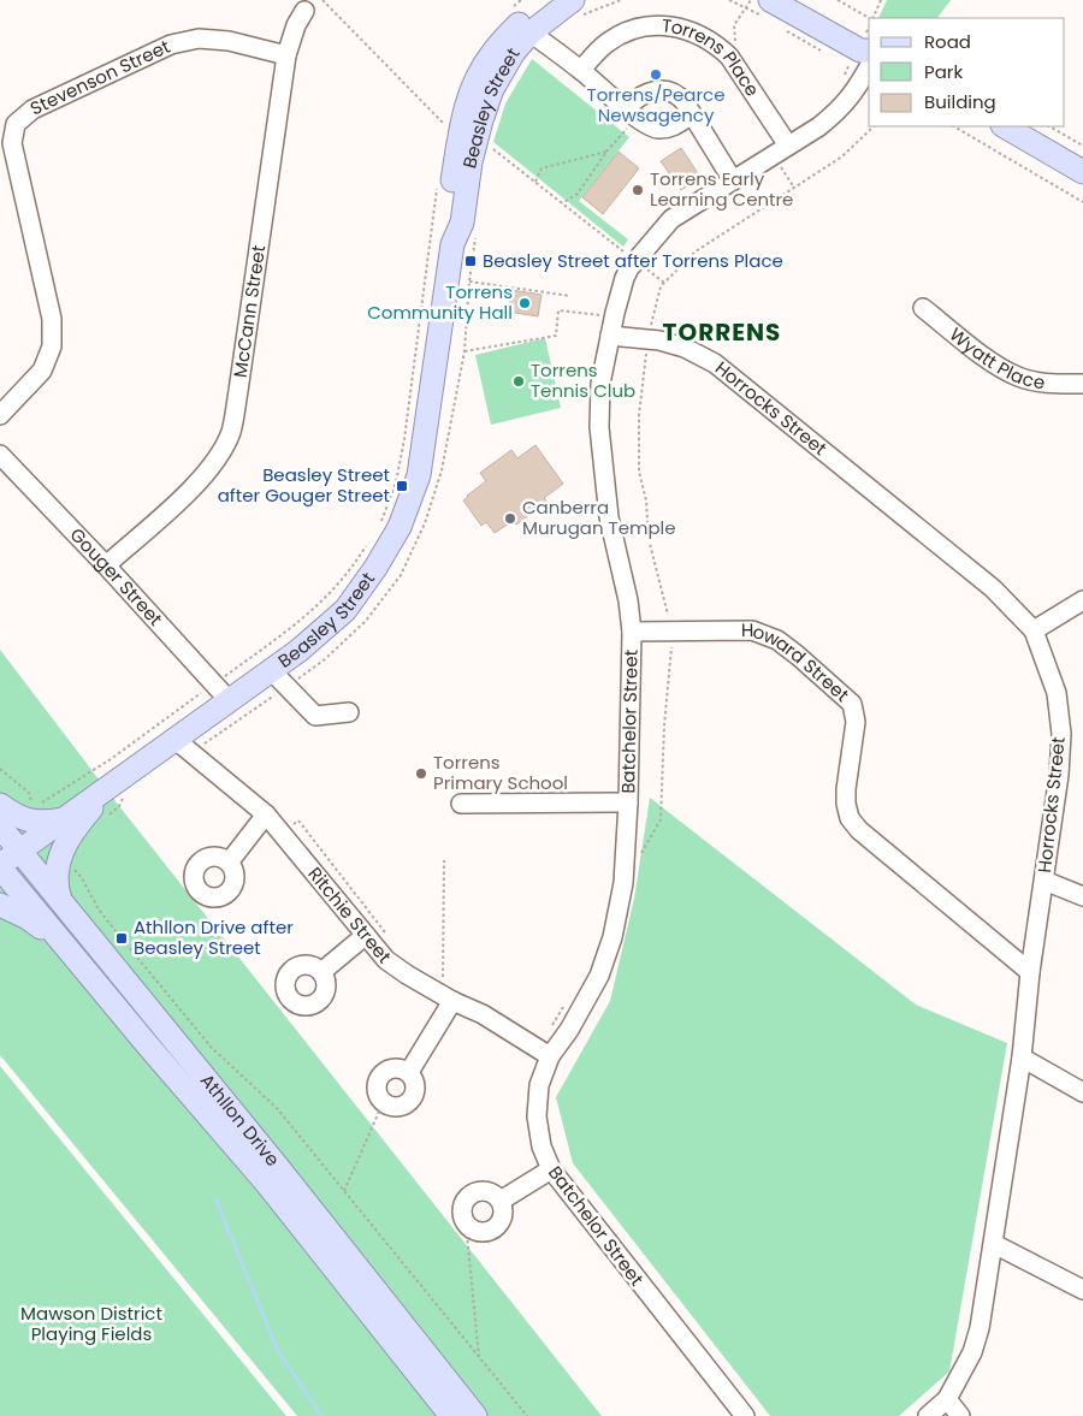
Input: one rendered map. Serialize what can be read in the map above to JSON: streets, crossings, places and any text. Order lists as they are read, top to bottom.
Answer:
{
  "streets": {
    "main road": ["Beasley Street", "Athllon Drive"],
    "street": [
      "Torrens Place",
      "Stevenson Street",
      "McCann Street",
      "Wyatt Place",
      "Horrocks Street",
      "Gouger Street",
      "Howard Street",
      "Batchelor Street",
      "Ritchie Street"
    ]
  },
  "crossings": [
    ["Torrens Place", "Batchelor Street"],
    ["Stevenson Street", "McCann Street"],
    ["Beasley Street", "Gouger Street"],
    ["Beasley Street", "Ritchie Street"],
    ["Beasley Street", "Athllon Drive"],
    ["McCann Street", "Gouger Street"],
    ["Horrocks Street", "Howard Street"],
    ["Horrocks Street", "Batchelor Street"],
    ["Howard Street", "Batchelor Street"],
    ["Batchelor Street", "Ritchie Street"]
  ],
  "districts": ["TORRENS"],
  "parks": ["Mawson District Playing Fields"],
  "places": {
    "other": [
      "Torrens/Pearce Newsagency",
      "Torrens Early Learning Centre",
      "Torrens Community Hall",
      "Torrens Tennis Club",
      "Canberra Murugan Temple",
      "Torrens Primary School"
    ],
    "transit": ["Beasley Street after Torrens Place", "Beasley Street after Gouger Street", "Athllon Drive after Beasley Street"]
  },
  "legend": ["Road", "Park", "Building"]
}
